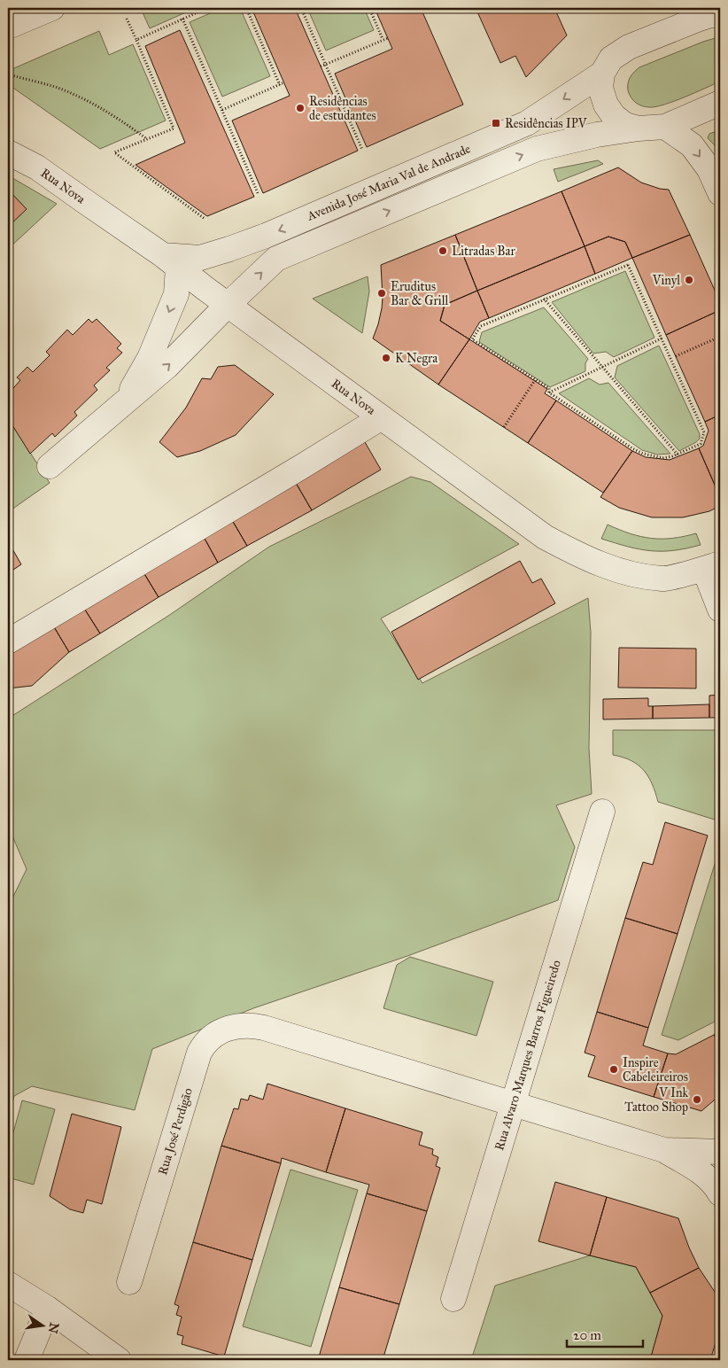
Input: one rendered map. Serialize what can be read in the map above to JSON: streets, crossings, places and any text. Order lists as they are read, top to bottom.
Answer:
{
  "streets": {
    "street": [
      "Avenida José Maria Val de Andrade",
      "Rua Nova",
      "Rua Alvaro Marques Barros Figueiredo",
      "Rua José Perdigão"
    ]
  },
  "crossings": [
    ["Avenida José Maria Val de Andrade", "Rua Nova"],
    ["Rua Alvaro Marques Barros Figueiredo", "Rua José Perdigão"]
  ],
  "places": {
    "other": [
      "Residências de estudantes",
      "Litradas Bar",
      "Vinyl",
      "Eruditus Bar & Grill",
      "K Negra",
      "Inspire Cabeleireiros",
      "V Ink Tattoo Shop"
    ],
    "transit": ["Residências IPV"]
  },
  "scale_bar": "20 m",
  "north": "right"
}
